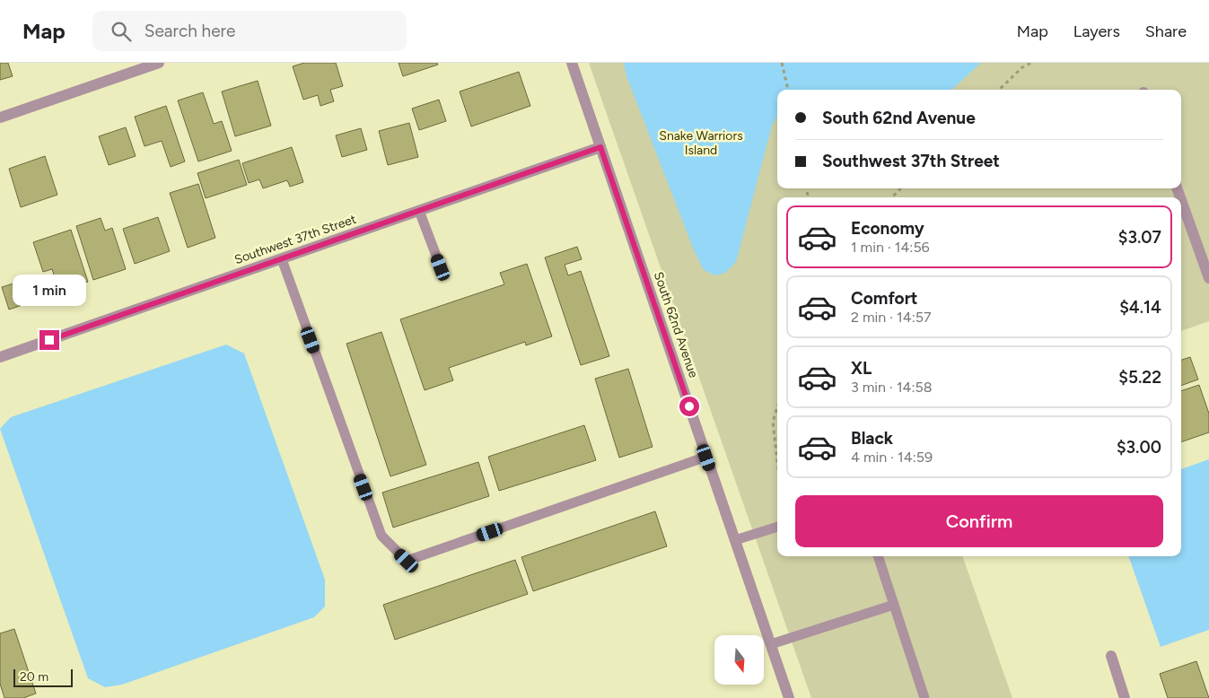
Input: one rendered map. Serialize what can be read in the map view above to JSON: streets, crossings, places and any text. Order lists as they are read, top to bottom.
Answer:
{
  "streets": {
    "street": ["Southwest 37th Street", "South 62nd Avenue"]
  },
  "crossings": [
    ["Southwest 37th Street", "South 62nd Avenue"]
  ],
  "parks": ["Snake Warriors Island"],
  "scale_bar": "20 m",
  "north": "bottom",
  "page": {
    "header": "Map",
    "search": "Search here",
    "nav": ["Map", "Layers", "Share"],
    "banner": ["South 62nd Avenue", "Southwest 37th Street"],
    "list": [
      {
        "name": "Economy",
        "note": "1 min · 14:56",
        "value": "$3.07"
      },
      {
        "name": "Comfort",
        "note": "2 min · 14:57",
        "value": "$4.14"
      },
      {
        "name": "XL",
        "note": "3 min · 14:58",
        "value": "$5.22"
      },
      {
        "name": "Black",
        "note": "4 min · 14:59",
        "value": "$3.00"
      }
    ],
    "bubble": "1 min",
    "buttons": "Confirm",
    "scale": "20 m"
  }
}
